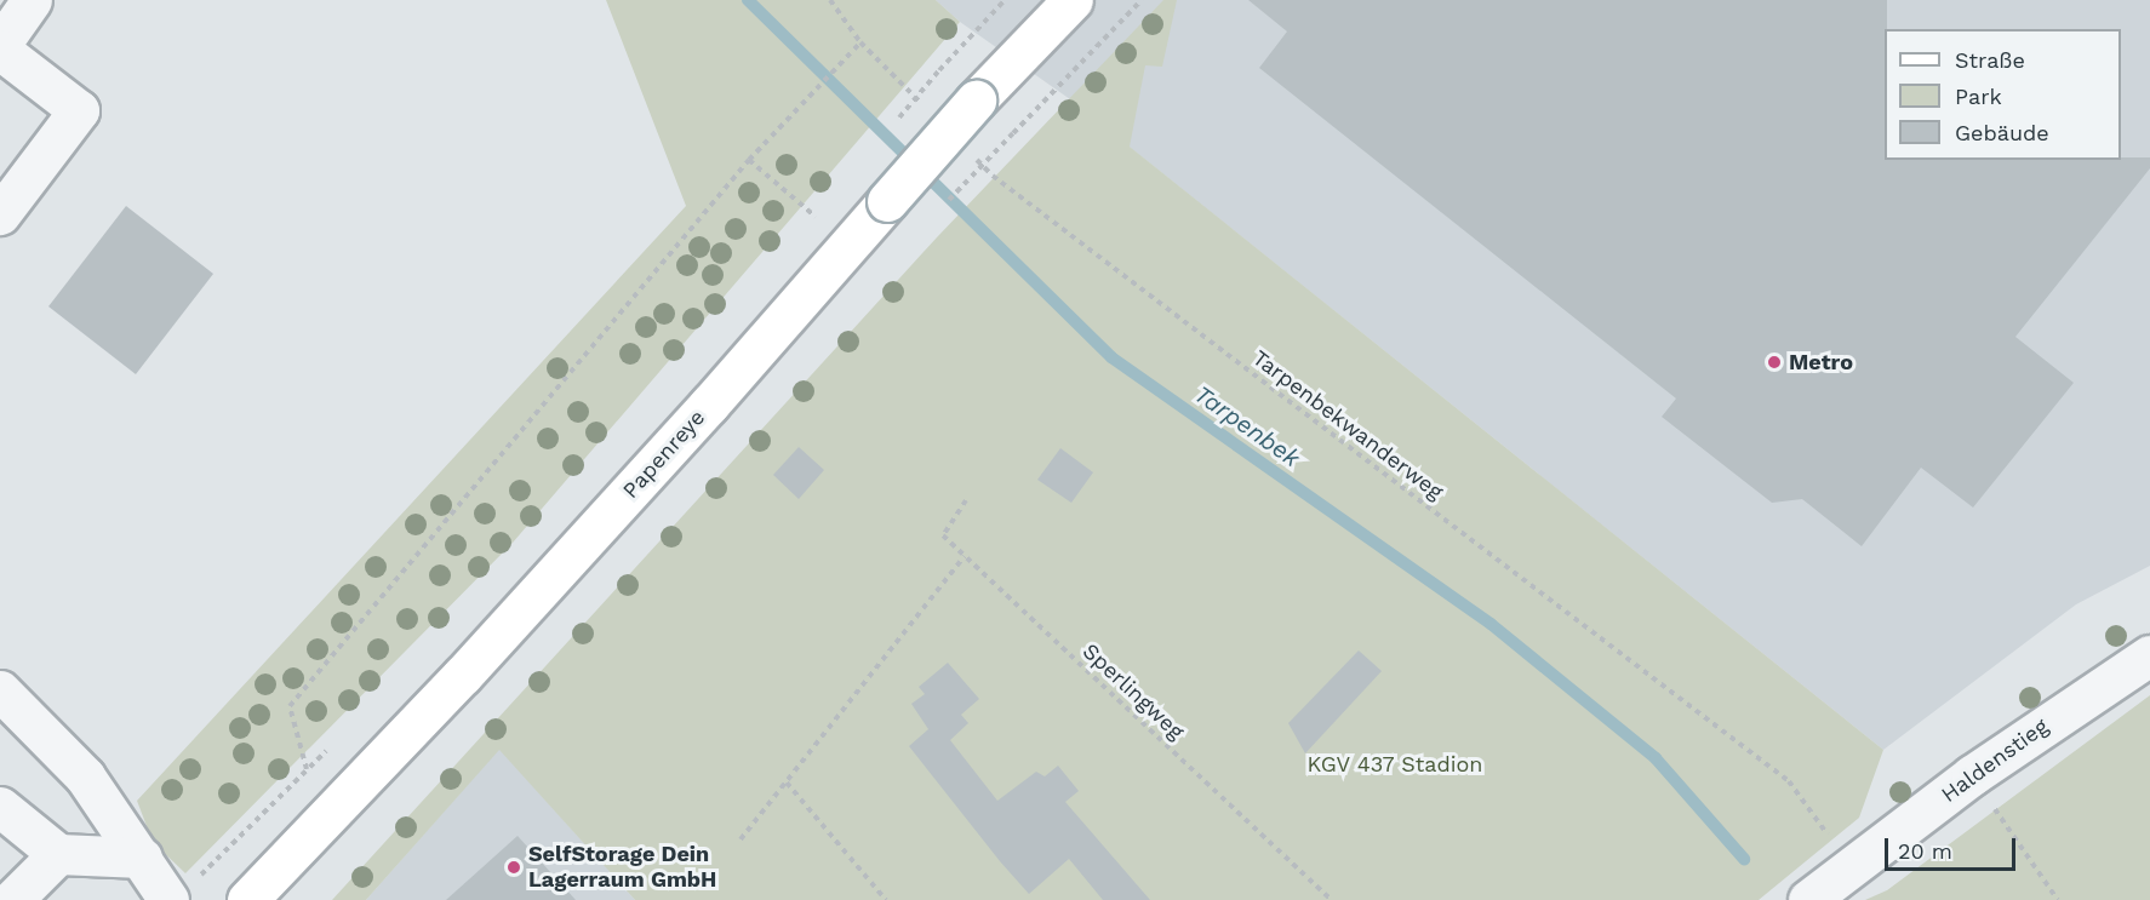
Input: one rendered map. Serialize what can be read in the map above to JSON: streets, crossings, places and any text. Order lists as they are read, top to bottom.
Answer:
{
  "streets": {
    "main road": ["Papenreye"],
    "street": ["Haldenstieg"],
    "path": ["Tarpenbekwanderweg", "Sperlingweg"]
  },
  "crossings": [
    ["Tarpenbekwanderweg", "Haldenstieg"]
  ],
  "water": ["Tarpenbek"],
  "parks": ["KGV 437 Stadion"],
  "places": ["Metro", "SelfStorage Dein Lagerraum GmbH"],
  "legend": ["Straße", "Park", "Gebäude"],
  "scale_bar": "20 m"
}
